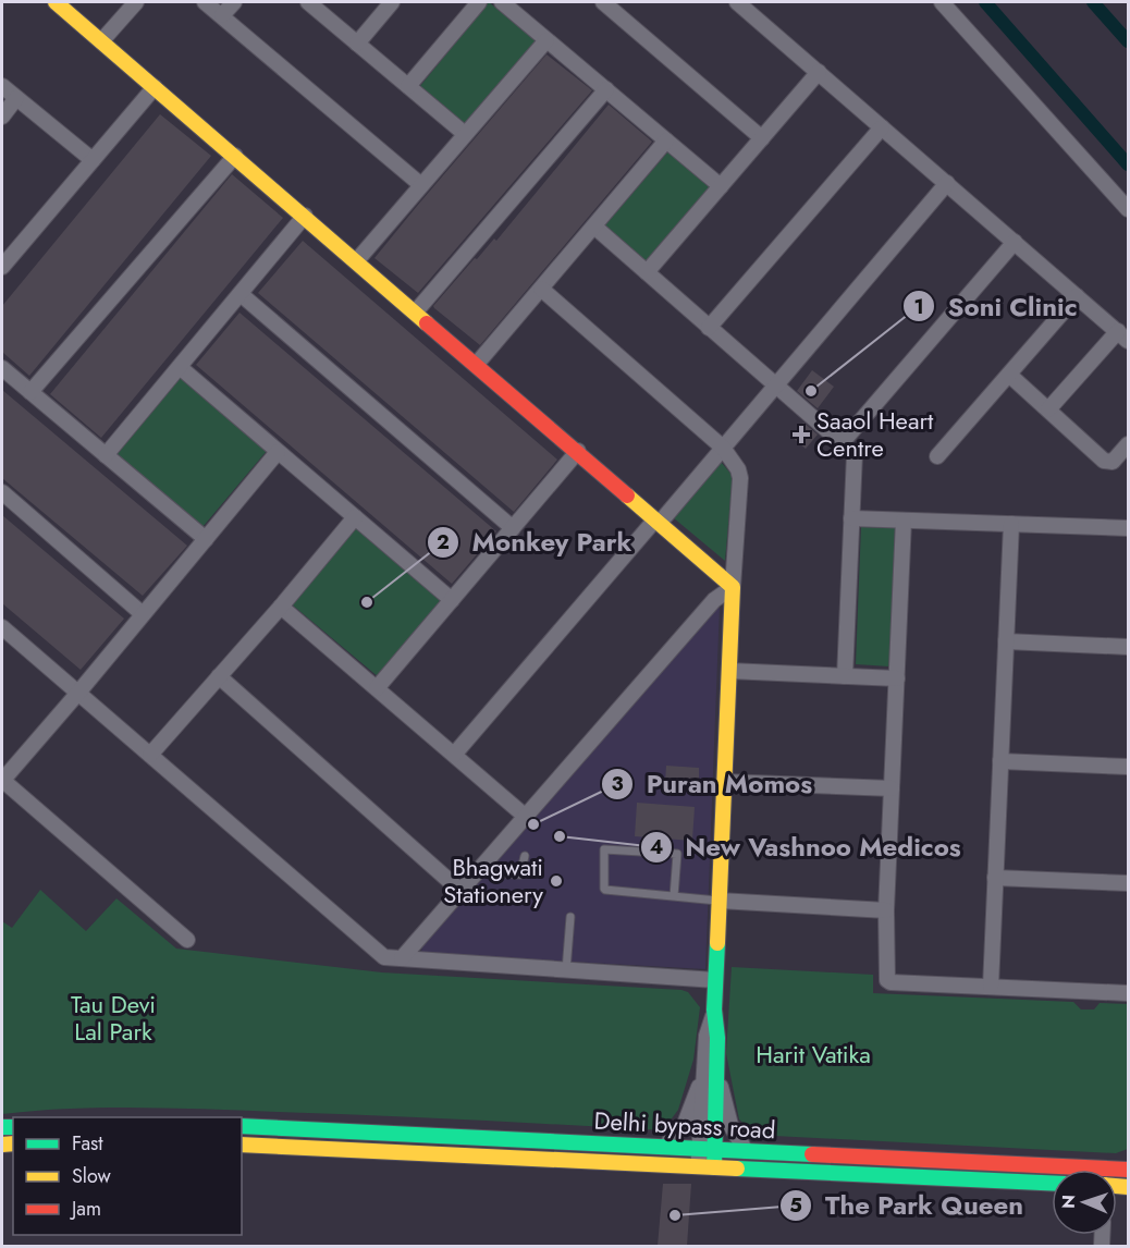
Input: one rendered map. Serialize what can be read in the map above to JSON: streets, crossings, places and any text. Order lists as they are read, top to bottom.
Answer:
{
  "streets": {
    "main road": ["Delhi bypass road"]
  },
  "parks": ["Tau Devi Lal Park", "Harit Vatika"],
  "places": {
    "other": [
      "Soni Clinic",
      "Monkey Park",
      "Puran Momos",
      "New Vashnoo Medicos",
      "Bhagwati Stationery",
      "The Park Queen"
    ],
    "health": ["Saaol Heart Centre"]
  },
  "legend": ["Fast", "Slow", "Jam"],
  "north": "left"
}
